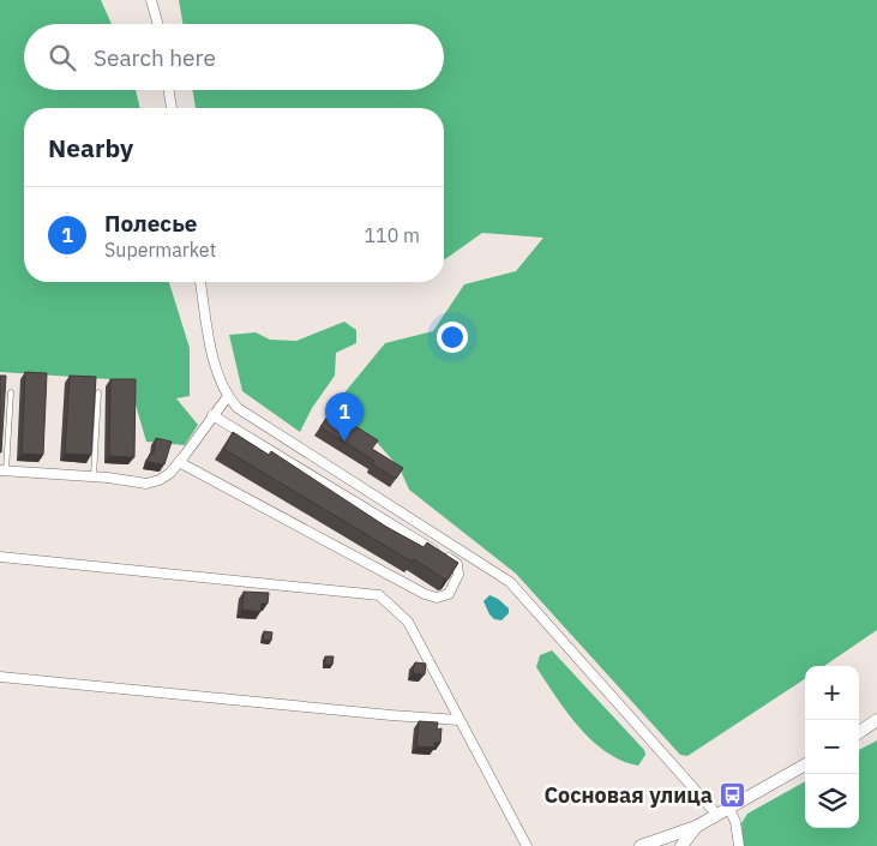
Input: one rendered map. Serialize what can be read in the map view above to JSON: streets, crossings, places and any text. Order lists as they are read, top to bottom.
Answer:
{
  "places": {
    "bus stop": ["Сосновая улица"]
  },
  "page": {
    "search": "Search here",
    "heading": "Nearby",
    "list": [
      {
        "mark": "1",
        "name": "Полесье",
        "note": "Supermarket",
        "value": "110 m"
      }
    ],
    "pins": "1",
    "map_buttons": ["+", "−"]
  }
}
